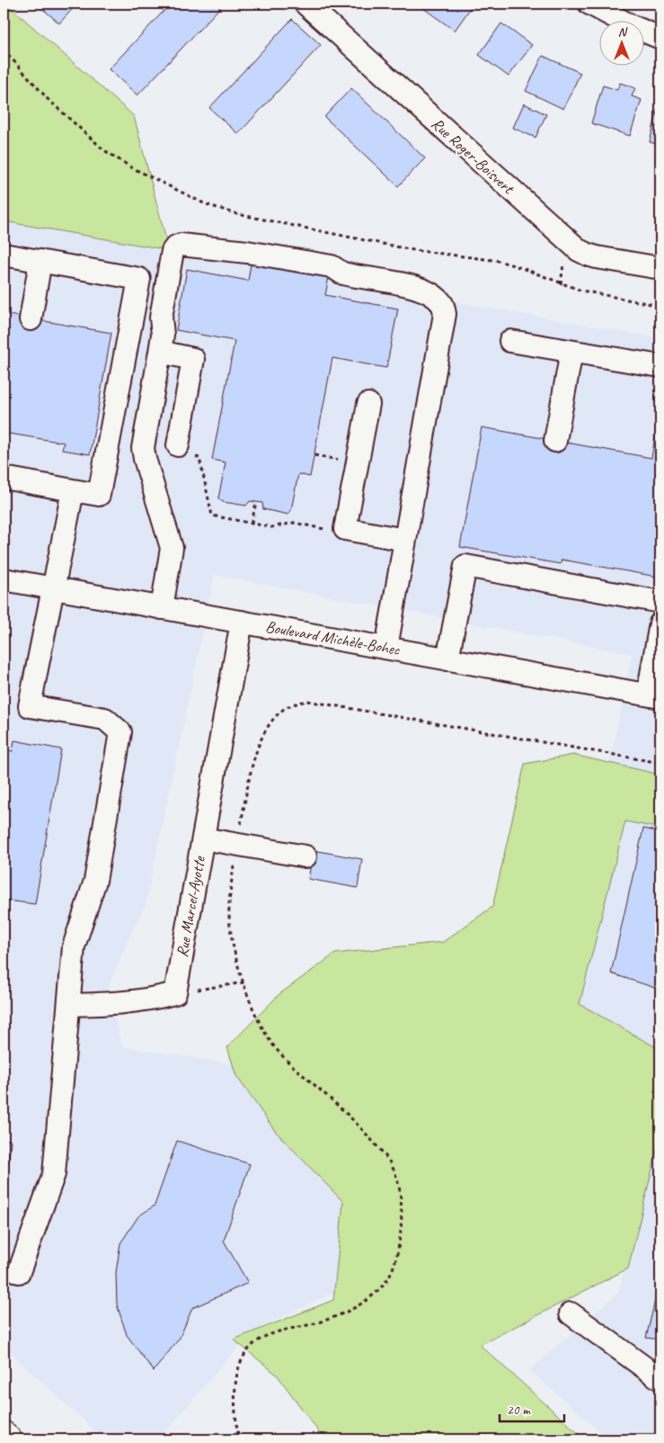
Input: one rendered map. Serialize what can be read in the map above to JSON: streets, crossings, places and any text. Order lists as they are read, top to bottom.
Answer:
{
  "streets": {
    "street": ["Rue Roger-Boisvert", "Boulevard Michèle-Bohec", "Rue Marcel-Ayotte"]
  },
  "crossings": [
    ["Boulevard Michèle-Bohec", "Rue Marcel-Ayotte"]
  ],
  "scale_bar": "20 m",
  "north": "top"
}
